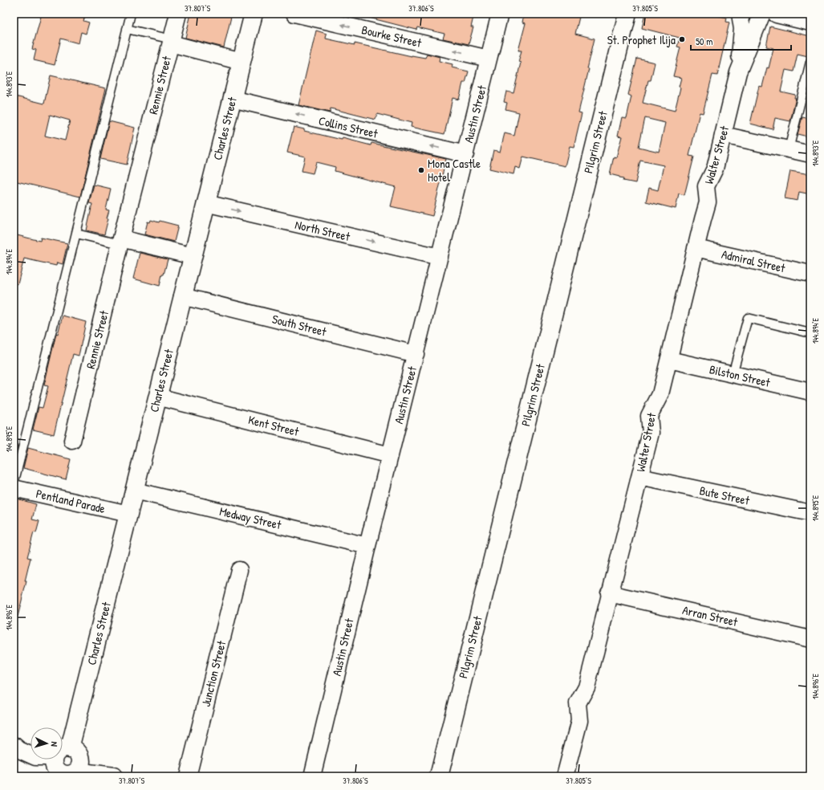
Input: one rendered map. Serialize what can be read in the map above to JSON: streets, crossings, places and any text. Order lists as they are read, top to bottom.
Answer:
{
  "streets": {
    "street": [
      "Bourke Street",
      "Rennie Street",
      "Austin Street",
      "Collins Street",
      "Charles Street",
      "Pilgrim Street",
      "Walter Street",
      "North Street",
      "Admiral Street",
      "South Street",
      "Bilston Street",
      "Kent Street",
      "Bute Street",
      "Pentland Parade",
      "Medway Street",
      "Arran Street",
      "Junction Street"
    ]
  },
  "crossings": [
    ["Bourke Street", "Austin Street"],
    ["Rennie Street", "Charles Street"],
    ["Austin Street", "Collins Street"],
    ["Austin Street", "North Street"],
    ["Austin Street", "South Street"],
    ["Austin Street", "Kent Street"],
    ["Austin Street", "Medway Street"],
    ["Collins Street", "Charles Street"],
    ["Charles Street", "North Street"],
    ["Charles Street", "South Street"],
    ["Charles Street", "Kent Street"],
    ["Charles Street", "Pentland Parade"],
    ["Charles Street", "Medway Street"],
    ["Walter Street", "Admiral Street"],
    ["Walter Street", "Bilston Street"],
    ["Walter Street", "Bute Street"],
    ["Walter Street", "Arran Street"]
  ],
  "one_way": ["Bourke Street", "Collins Street", "North Street"],
  "places": ["St. Prophet Ilija", "Mona Castle Hotel"],
  "scale_bar": "50 m",
  "north": "right",
  "coordinates": [
    "37.807°S",
    "37.806°S",
    "37.805°S",
    "144.893°E",
    "144.894°E",
    "144.895°E",
    "144.896°E"
  ]
}
